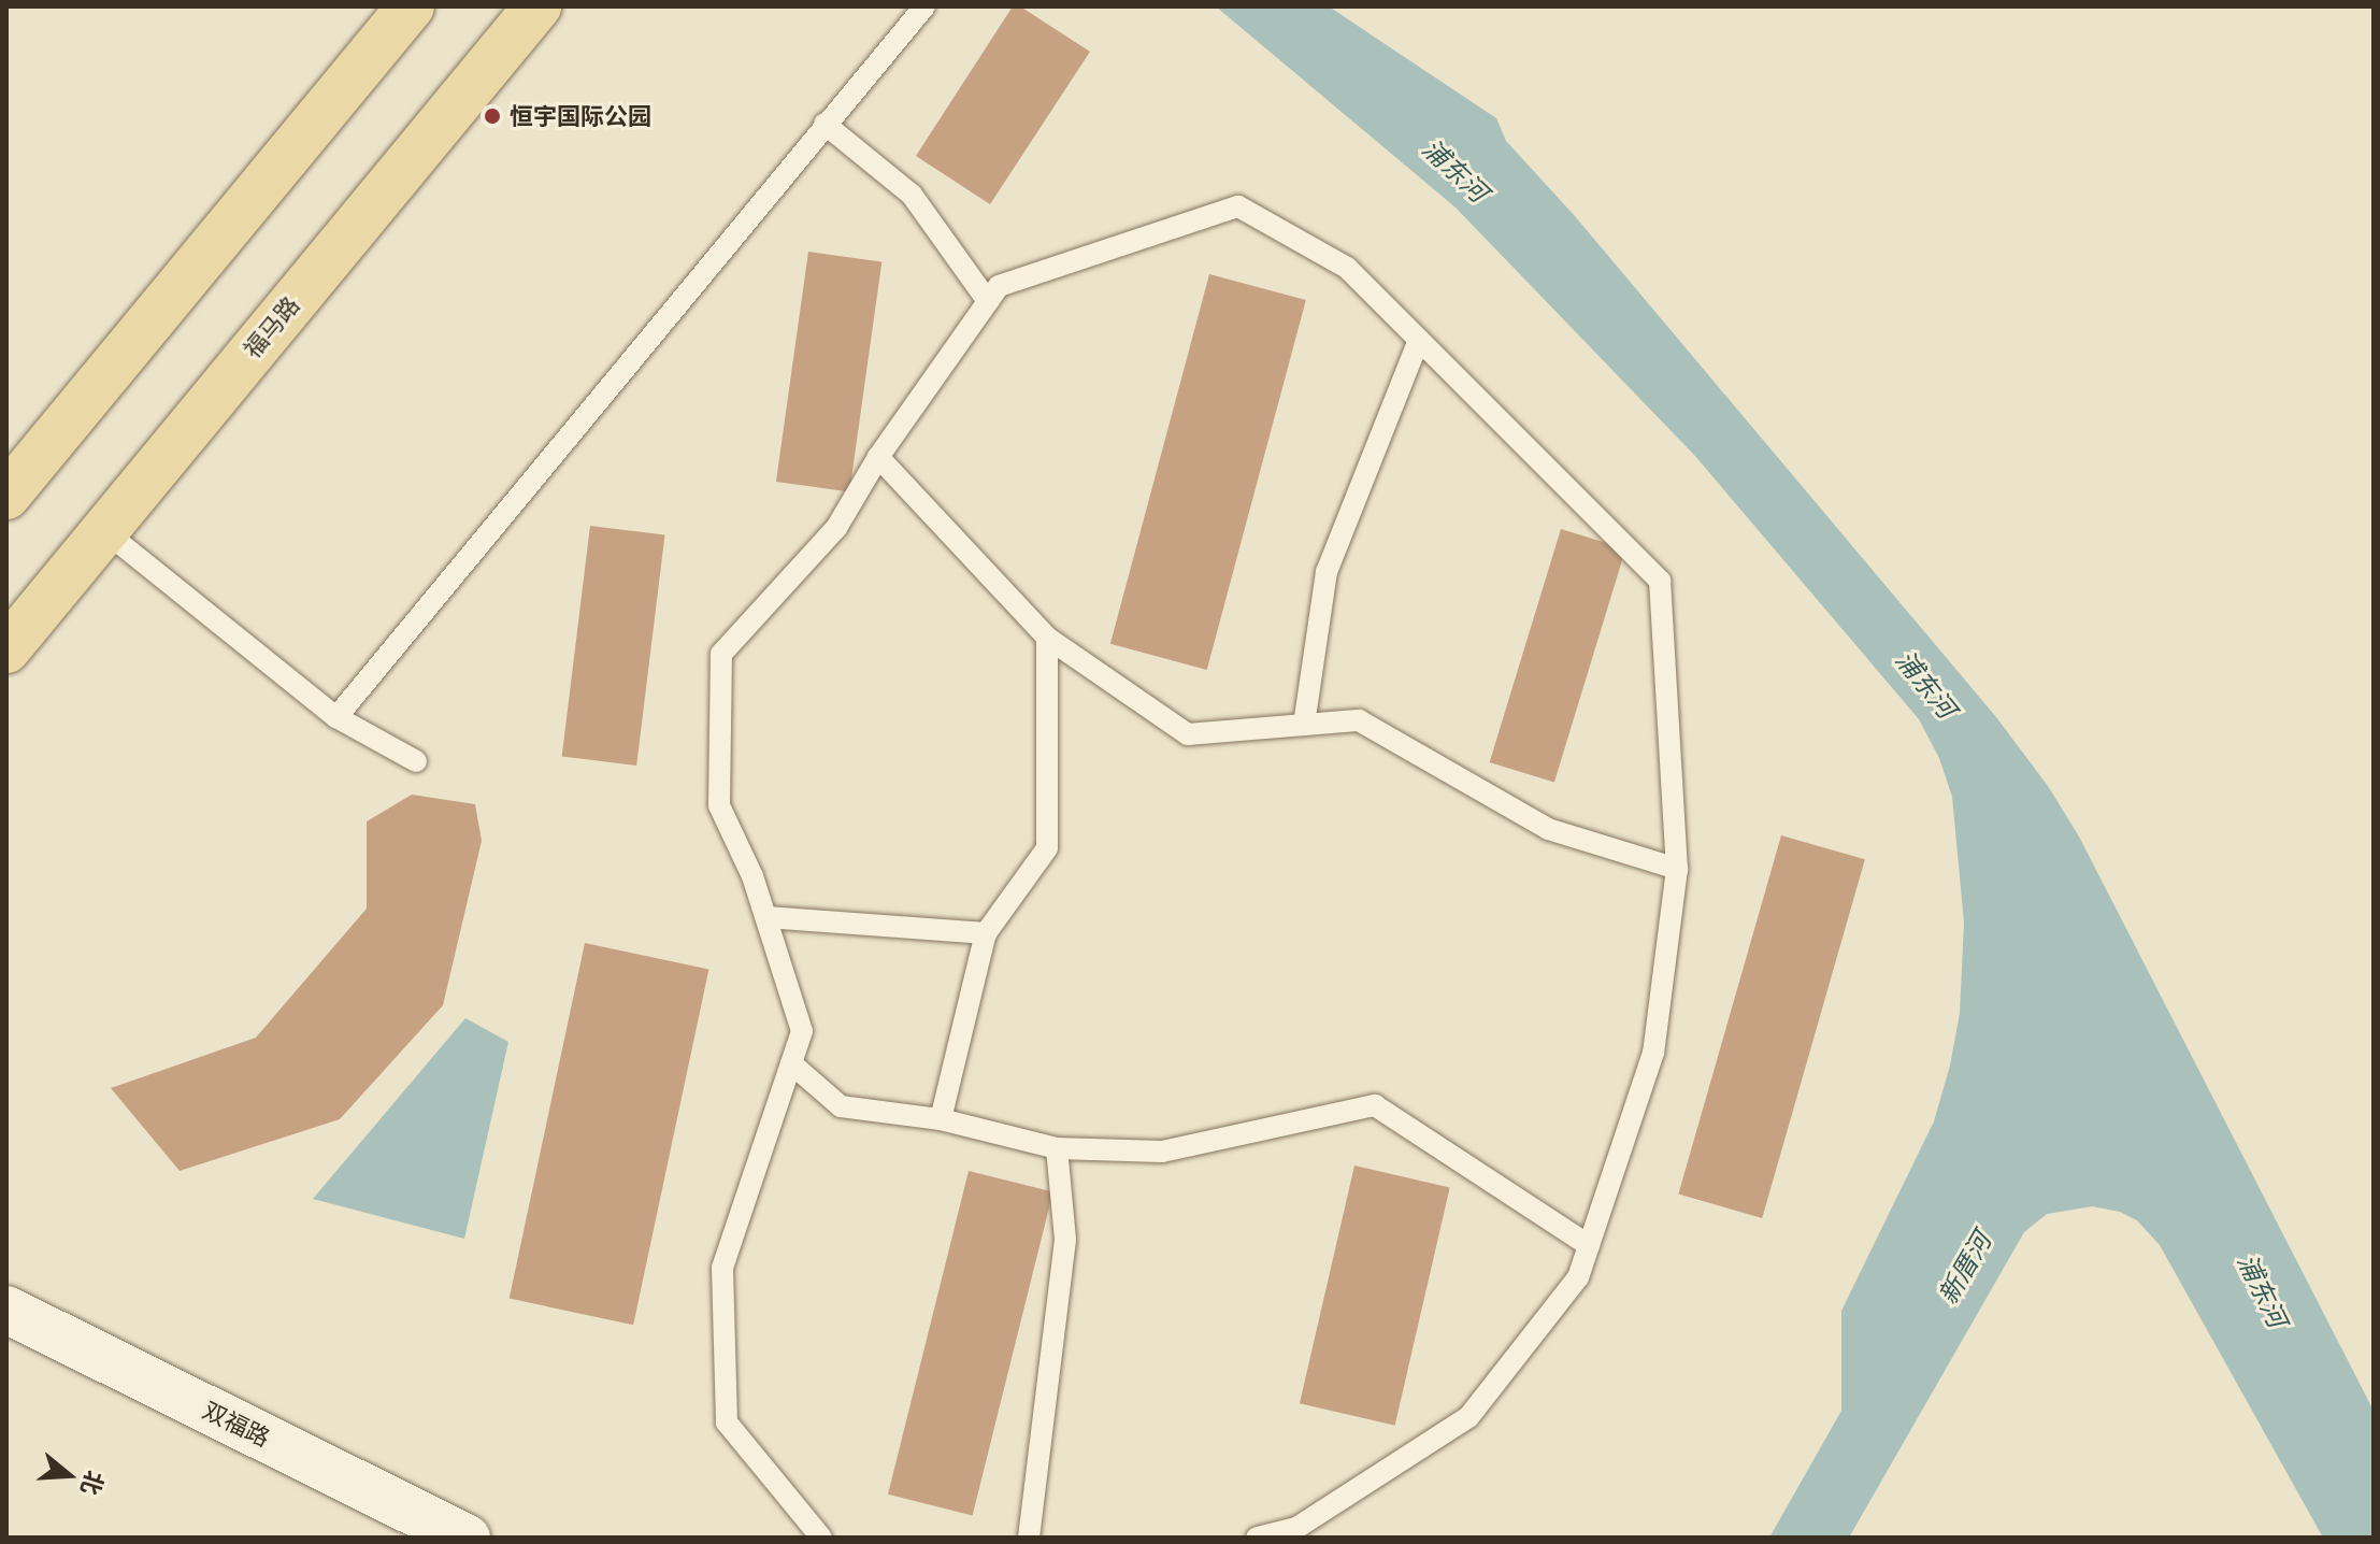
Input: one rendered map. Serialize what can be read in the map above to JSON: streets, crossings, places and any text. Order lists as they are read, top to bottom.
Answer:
{
  "streets": {
    "main road": ["福马路"],
    "street": ["双福路"]
  },
  "water": ["浦东河", "新厝河"],
  "places": ["恒宇国际公园"],
  "north": "right"
}
